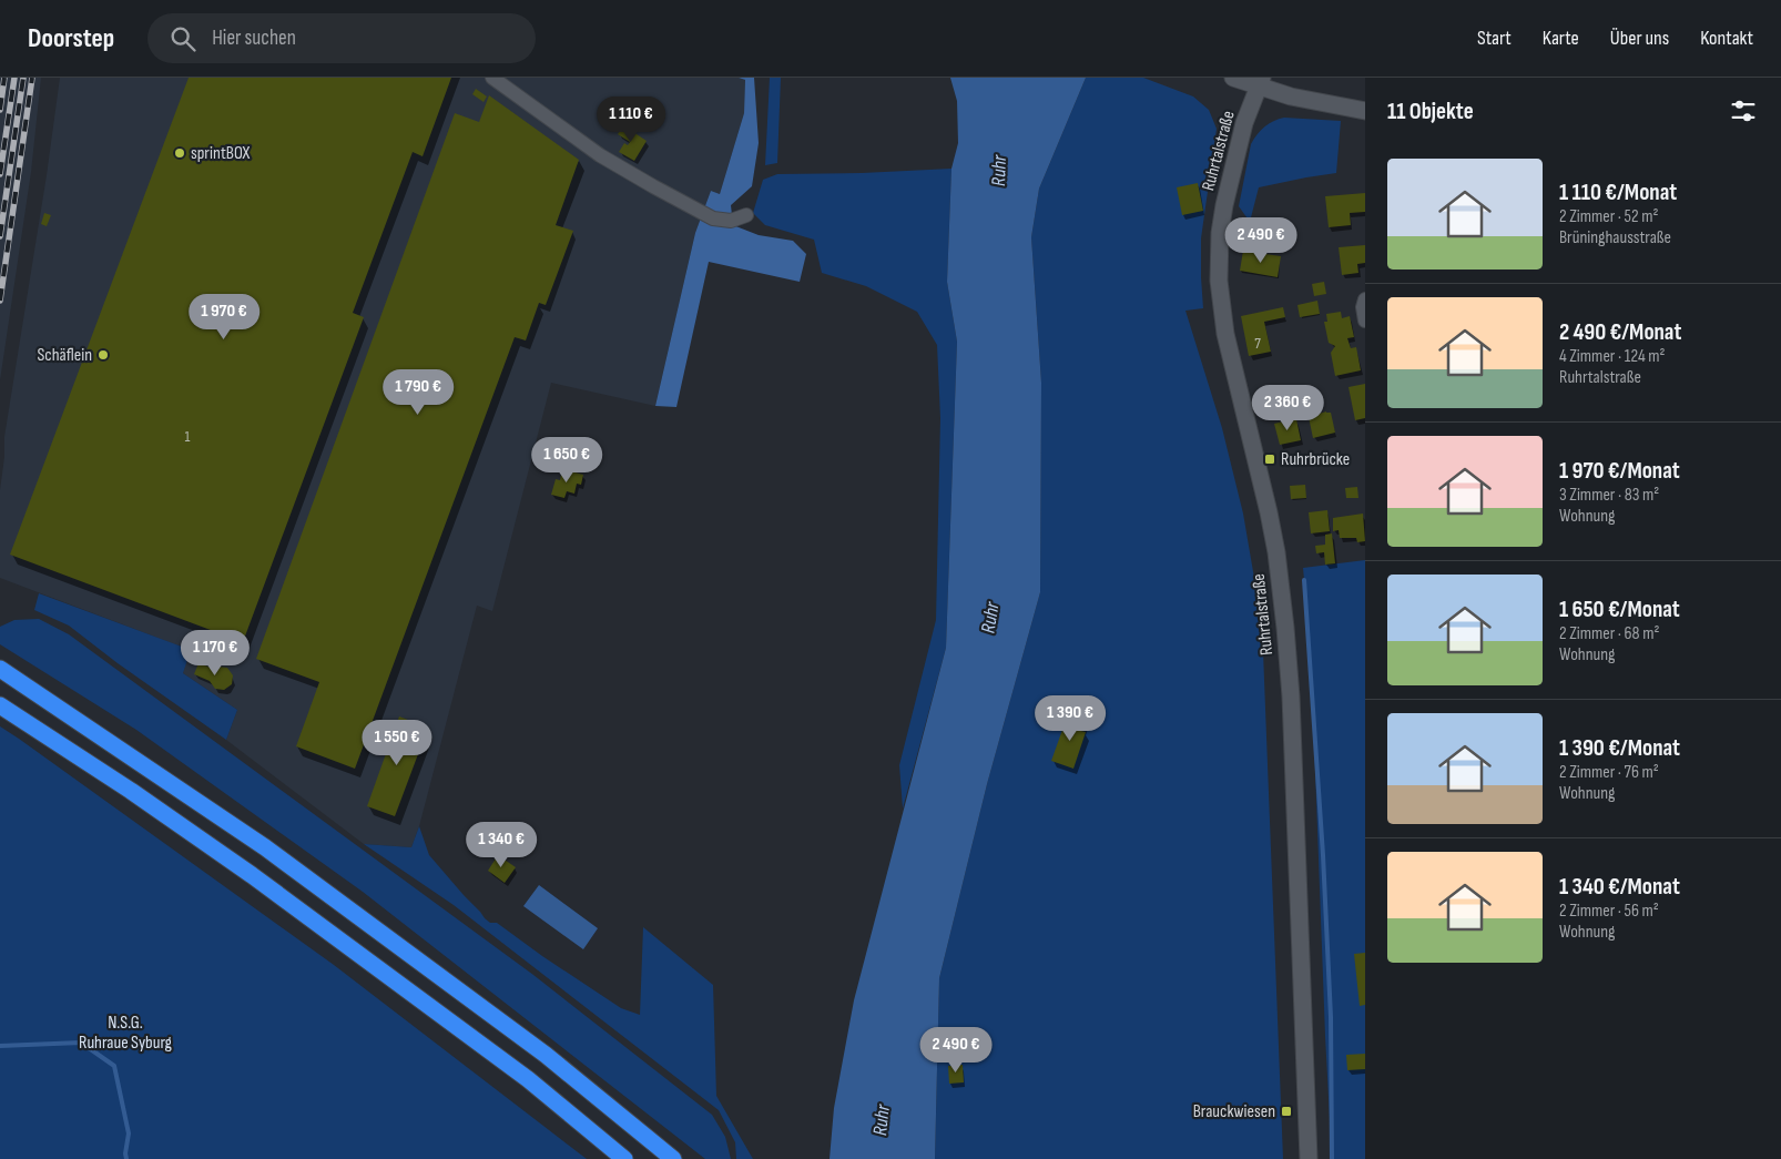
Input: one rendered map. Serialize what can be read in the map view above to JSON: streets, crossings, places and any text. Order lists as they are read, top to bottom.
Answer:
{
  "streets": {
    "main road": ["Ruhrtalstraße"]
  },
  "water": ["Ruhr"],
  "parks": ["N.S.G. Ruhraue Syburg"],
  "places": {
    "other": ["sprintBOX", "Schäflein"],
    "transit": ["Ruhrbrücke", "Brauckwiesen"]
  },
  "house_numbers": ["7", "1"],
  "page": {
    "header": "Doorstep",
    "search": "Hier suchen",
    "nav": [
      "Start",
      "Karte",
      "Über uns",
      "Kontakt"
    ],
    "heading": "11 Objekte",
    "price": [
      "1 110 €",
      "2 490 €",
      "1 970 €",
      "1 790 €",
      "2 360 €",
      "1 650 €",
      "1 170 €",
      "1 390 €",
      "1 550 €",
      "1 340 €",
      "2 490 €"
    ],
    "list": [
      {
        "name": "1 110 €/Monat",
        "note": "2 Zimmer · 52 m² · Brüninghausstraße"
      },
      {
        "name": "2 490 €/Monat",
        "note": "4 Zimmer · 124 m² · Ruhrtalstraße"
      },
      {
        "name": "1 970 €/Monat",
        "note": "3 Zimmer · 83 m² · Wohnung"
      },
      {
        "name": "1 650 €/Monat",
        "note": "2 Zimmer · 68 m² · Wohnung"
      },
      {
        "name": "1 390 €/Monat",
        "note": "2 Zimmer · 76 m² · Wohnung"
      },
      {
        "name": "1 340 €/Monat",
        "note": "2 Zimmer · 56 m² · Wohnung"
      }
    ]
  }
}
